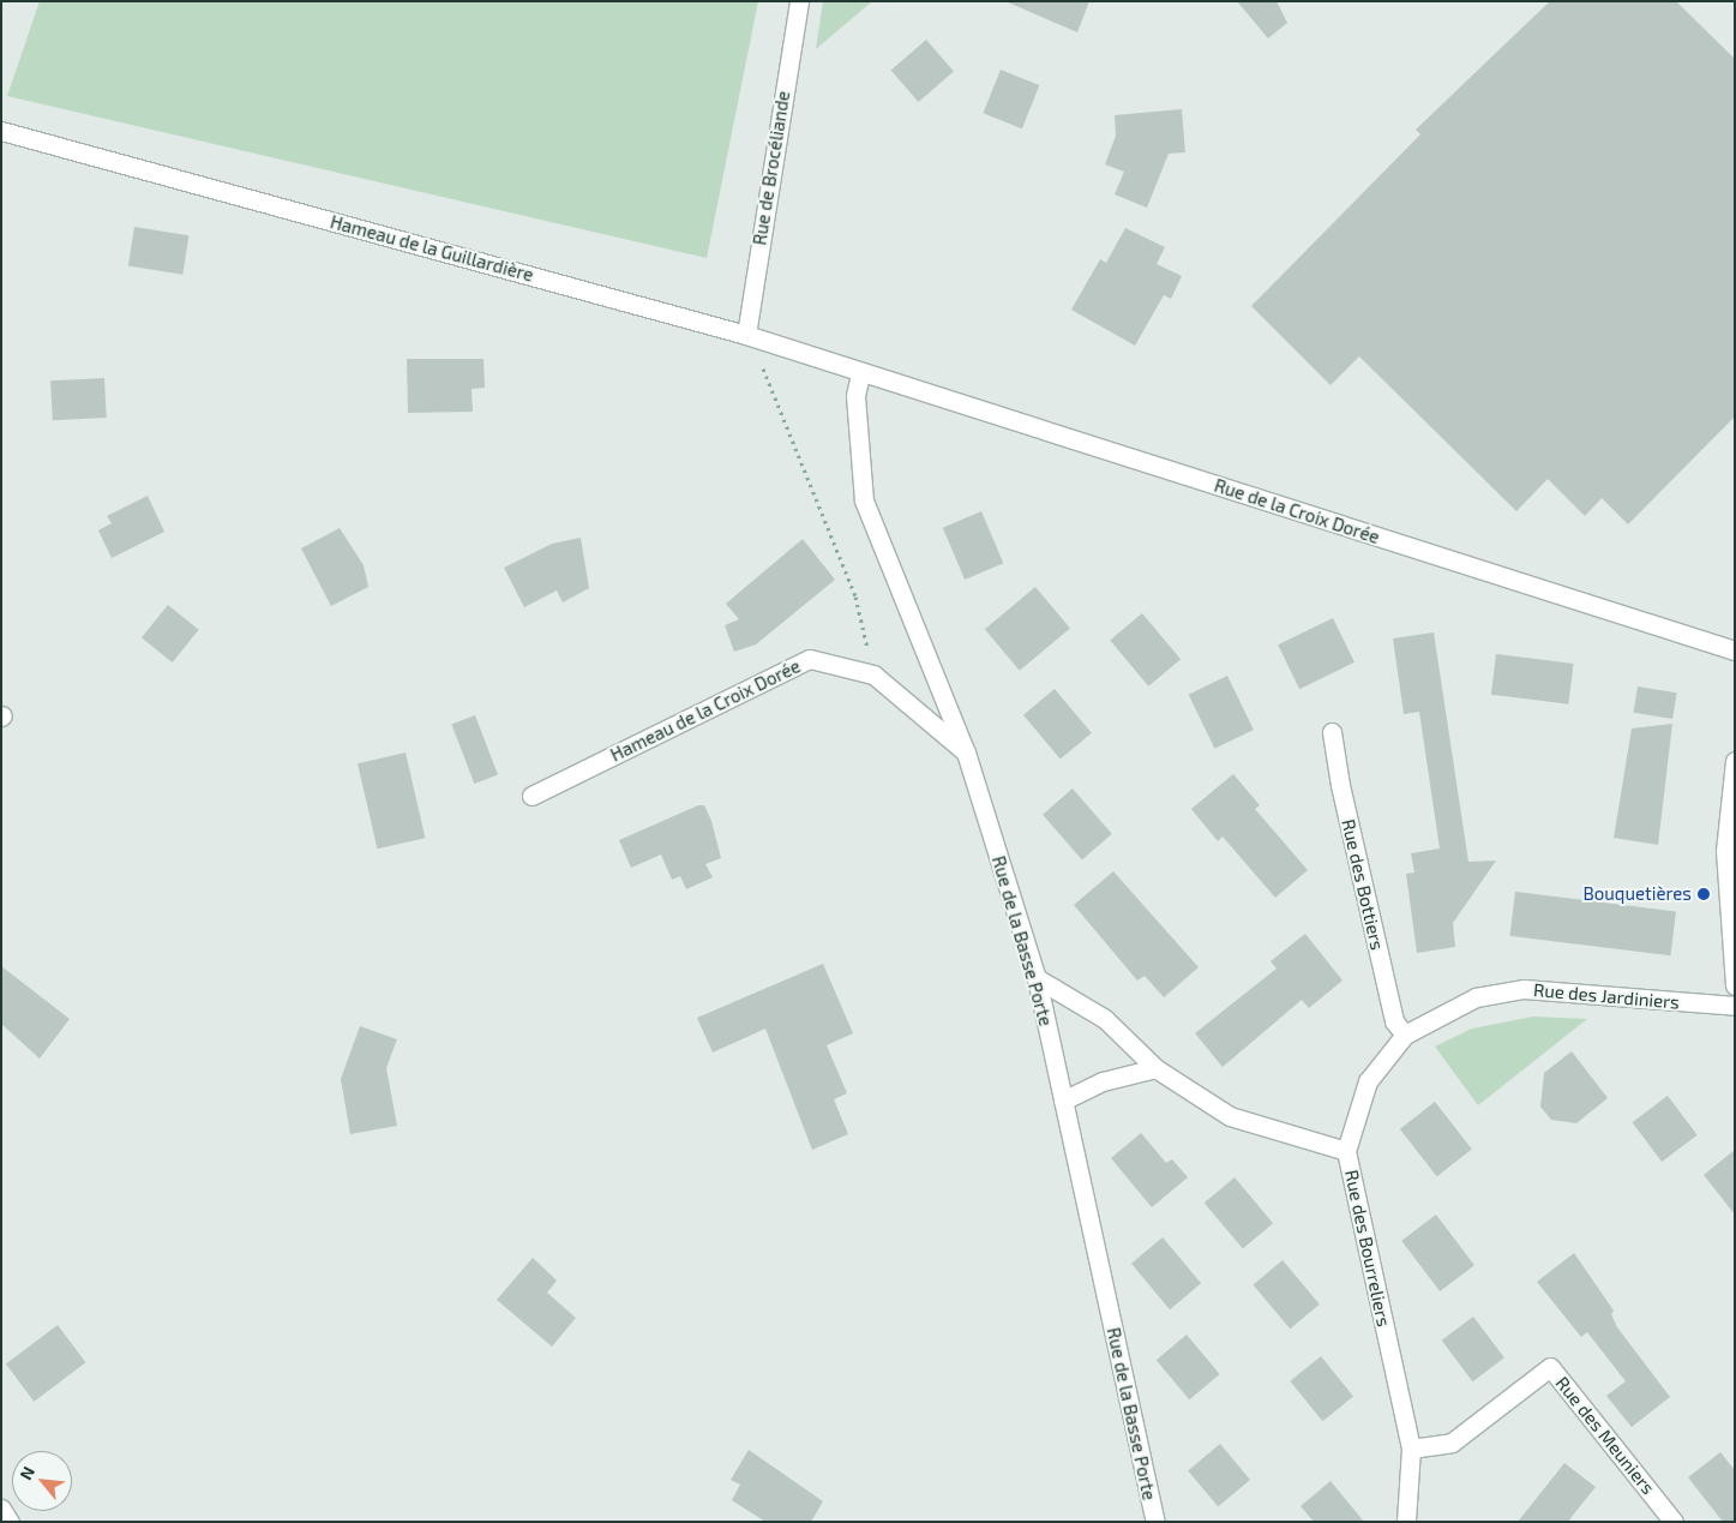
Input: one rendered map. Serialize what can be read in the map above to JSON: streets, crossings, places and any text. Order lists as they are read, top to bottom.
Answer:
{
  "streets": {
    "street": [
      "Rue de Brocéliande",
      "Hameau de la Guillardière",
      "Rue de la Croix Dorée",
      "Hameau de la Croix Dorée",
      "Rue des Bottiers",
      "Rue de la Basse Porte",
      "Rue des Jardiniers",
      "Rue des Bourreliers",
      "Rue des Meuniers"
    ]
  },
  "crossings": [
    ["Rue de Brocéliande", "Hameau de la Guillardière"],
    ["Hameau de la Guillardière", "Rue de la Croix Dorée"],
    ["Hameau de la Guillardière", "Rue de la Basse Porte"],
    ["Rue de la Croix Dorée", "Rue de la Basse Porte"],
    ["Hameau de la Croix Dorée", "Rue de la Basse Porte"],
    ["Rue des Bottiers", "Rue des Jardiniers"],
    ["Rue de la Basse Porte", "Rue des Bourreliers"],
    ["Rue des Jardiniers", "Rue des Bourreliers"],
    ["Rue des Bourreliers", "Rue des Meuniers"]
  ],
  "places": ["Bouquetières"],
  "north": "top left"
}
